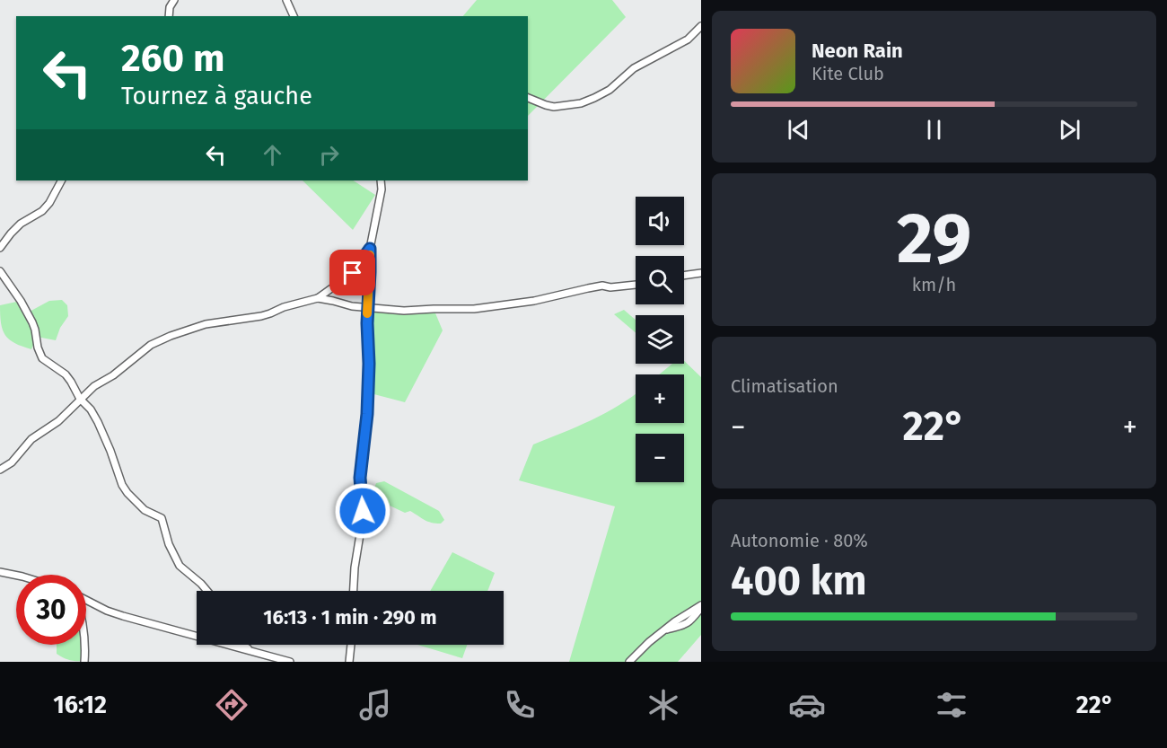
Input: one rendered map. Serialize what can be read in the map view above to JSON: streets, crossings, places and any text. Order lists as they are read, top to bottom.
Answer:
{
  "page": {
    "turn": ["260 m", "Tournez à gauche"],
    "song": ["Neon Rain", "Kite Club"],
    "tile": [
      ["29", "km/h"],
      "Climatisation",
      ["Autonomie · 80%", "400 km"]
    ],
    "map_buttons": ["+", "−"],
    "heat": ["−", "22°", "+"],
    "limit": "30",
    "trip": "16:13 · 1 min · 290 m",
    "tabs": ["16:12", "22°"]
  }
}
